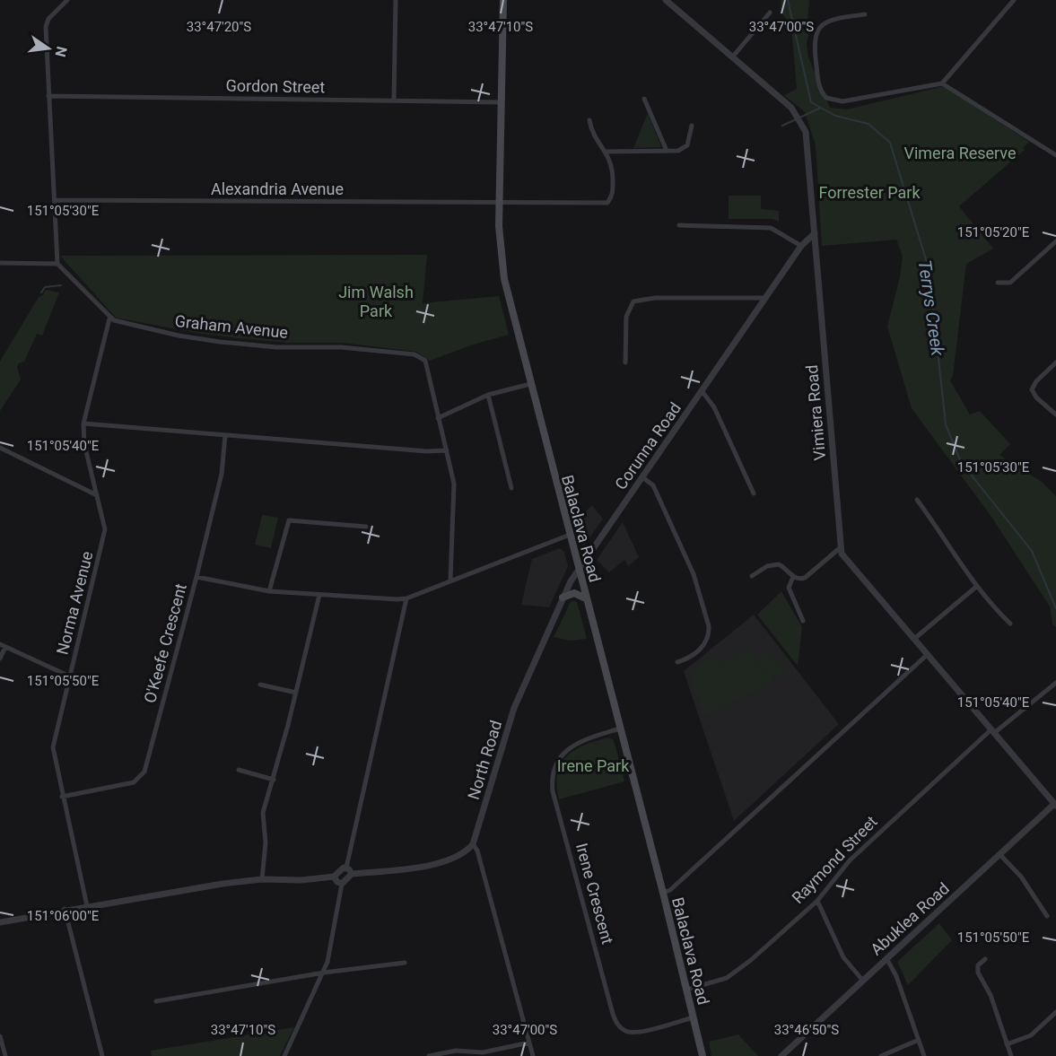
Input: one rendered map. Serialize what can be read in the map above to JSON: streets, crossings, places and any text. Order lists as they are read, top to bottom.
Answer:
{
  "streets": {
    "main road": ["Balaclava Road"],
    "street": [
      "Gordon Street",
      "Alexandria Avenue",
      "Graham Avenue",
      "Vimiera Road",
      "Corunna Road",
      "Norma Avenue",
      "O'Keefe Crescent",
      "North Road",
      "Raymond Street",
      "Irene Crescent",
      "Abuklea Road"
    ]
  },
  "crossings": [
    ["Gordon Street", "Balaclava Road"],
    ["Alexandria Avenue", "Balaclava Road"],
    ["Graham Avenue", "Norma Avenue"],
    ["Vimiera Road", "Corunna Road"],
    ["Vimiera Road", "Raymond Street"],
    ["Vimiera Road", "Abuklea Road"],
    ["Corunna Road", "Balaclava Road"],
    ["Corunna Road", "North Road"],
    ["Balaclava Road", "North Road"],
    ["Balaclava Road", "Raymond Street"],
    ["Balaclava Road", "Irene Crescent"],
    ["Norma Avenue", "O'Keefe Crescent"]
  ],
  "water": ["Terrys Creek"],
  "parks": [
    "Vimera Reserve",
    "Forrester Park",
    "Jim Walsh Park",
    "Irene Park"
  ],
  "north": "right",
  "coordinates": [
    "33°47'20\"S",
    "33°47'10\"S",
    "33°47'00\"S",
    "151°05'30\"E",
    "151°05'20\"E",
    "151°05'40\"E",
    "151°05'50\"E",
    "151°06'00\"E",
    "33°46'50\"S"
  ]
}
